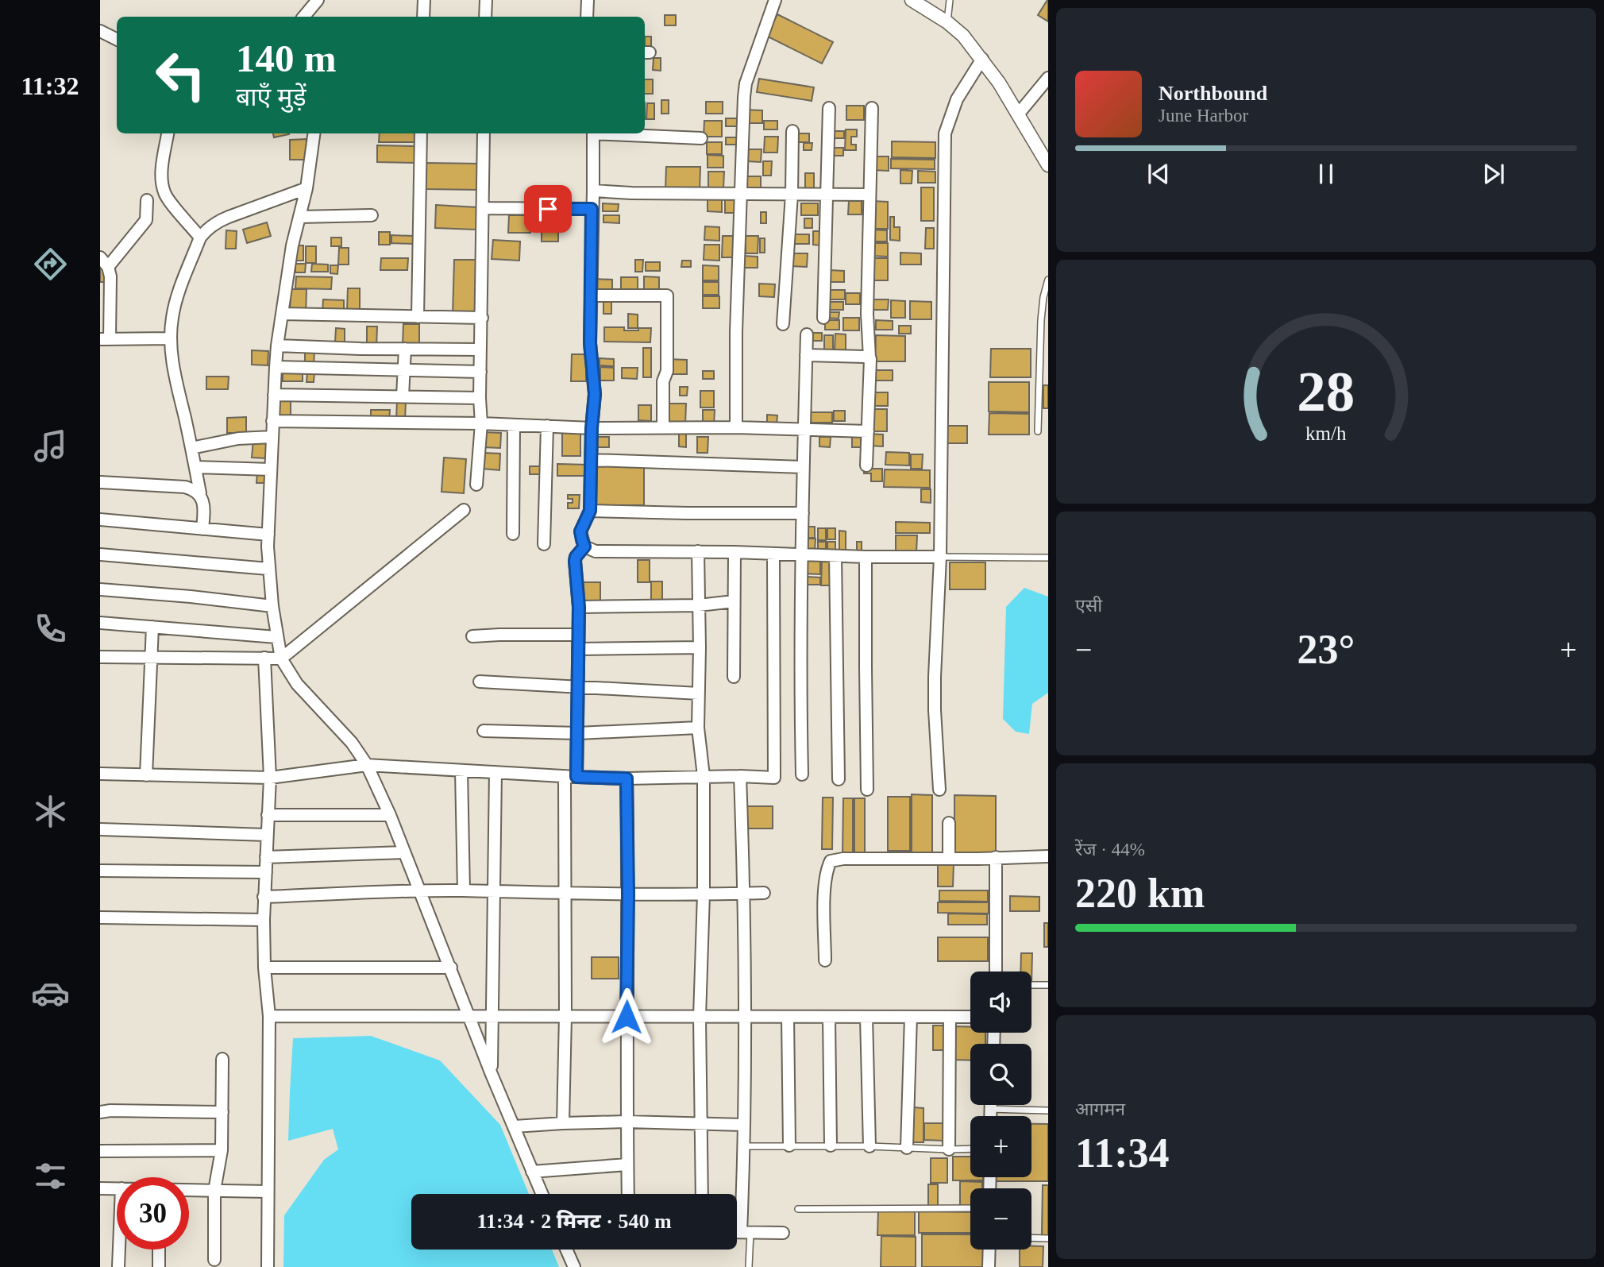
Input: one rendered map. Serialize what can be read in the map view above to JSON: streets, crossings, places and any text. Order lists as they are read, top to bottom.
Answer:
{
  "page": {
    "tabs": "11:32",
    "turn": ["140 m", "बाएँ मुड़ें"],
    "song": ["Northbound", "June Harbor"],
    "tile": [
      "एसी",
      ["रेंज · 44%", "220 km"],
      ["आगमन", "11:34"]
    ],
    "heat": ["−", "23°", "+"],
    "map_buttons": ["+", "−"],
    "limit": "30",
    "trip": "11:34 · 2 मिनट · 540 m",
    "gauge": ["28", "km/h"]
  }
}
